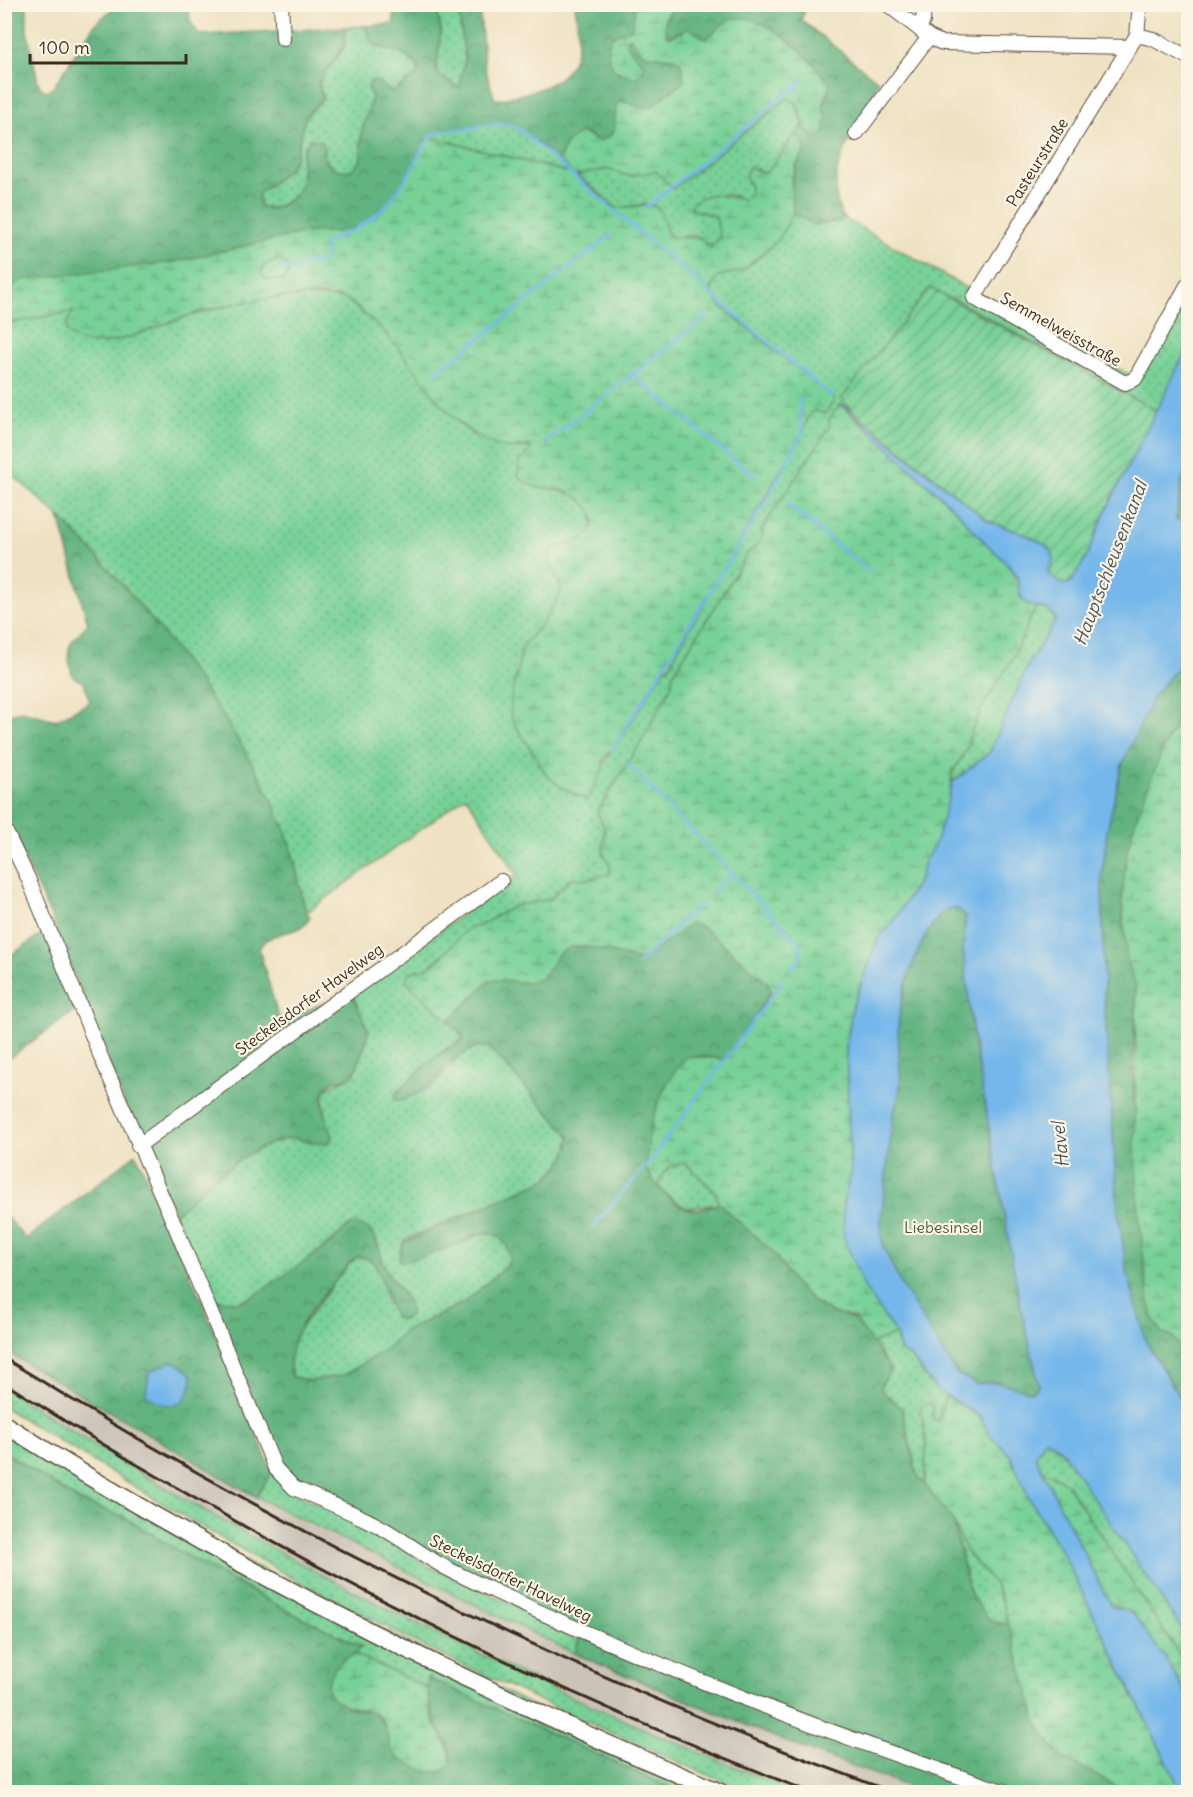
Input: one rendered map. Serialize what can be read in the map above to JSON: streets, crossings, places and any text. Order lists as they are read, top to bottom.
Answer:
{
  "streets": {
    "street": ["Pasteurstraße", "Semmelweisstraße", "Steckelsdorfer Havelweg"]
  },
  "crossings": [
    ["Pasteurstraße", "Semmelweisstraße"]
  ],
  "water": ["Hauptschleusenkanal", "Havel"],
  "parks": ["Liebesinsel"],
  "scale_bar": "100 m"
}
